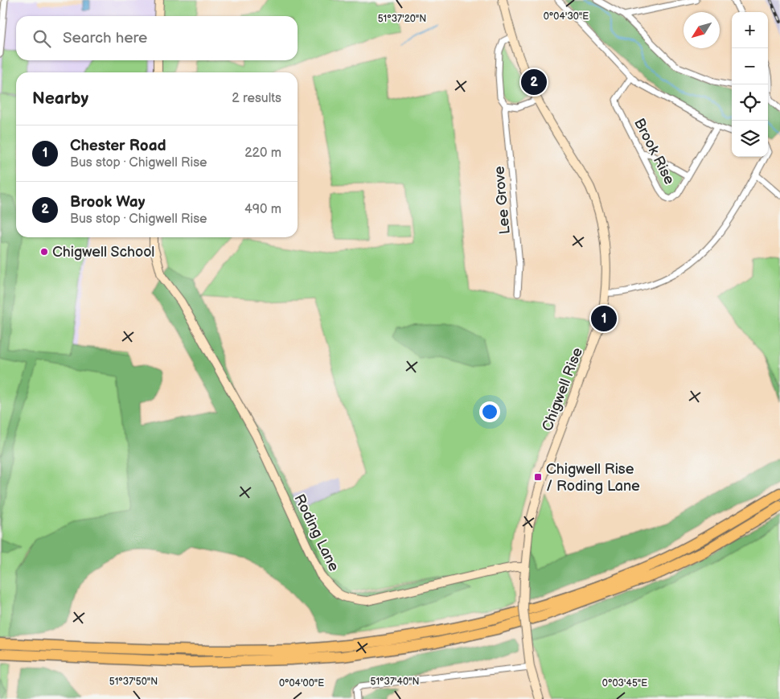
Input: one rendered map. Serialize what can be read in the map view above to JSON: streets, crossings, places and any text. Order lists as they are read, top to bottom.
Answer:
{
  "streets": {
    "main road": ["Chigwell Rise", "Roding Lane"],
    "street": ["Brook Rise", "Lee Grove"]
  },
  "crossings": [
    ["Lee Grove", "Chigwell Rise"],
    ["Chigwell Rise", "Roding Lane"]
  ],
  "places": {
    "other": ["Chigwell School"],
    "transit": ["Chigwell Rise / Roding Lane"]
  },
  "north": "bottom left",
  "page": {
    "map_buttons": ["+", "−"],
    "search": "Search here",
    "pins": ["2", "1"],
    "heading": ["Nearby", "2 results"],
    "list": [
      {
        "mark": "1",
        "name": "Chester Road",
        "note": "Bus stop · Chigwell Rise",
        "value": "220 m"
      },
      {
        "mark": "2",
        "name": "Brook Way",
        "note": "Bus stop · Chigwell Rise",
        "value": "490 m"
      }
    ]
  },
  "coordinates": [
    "0°04'30\"E",
    "51°37'20\"N",
    "51°37'50\"N",
    "51°37'40\"N",
    "0°04'00\"E",
    "0°03'45\"E"
  ]
}
